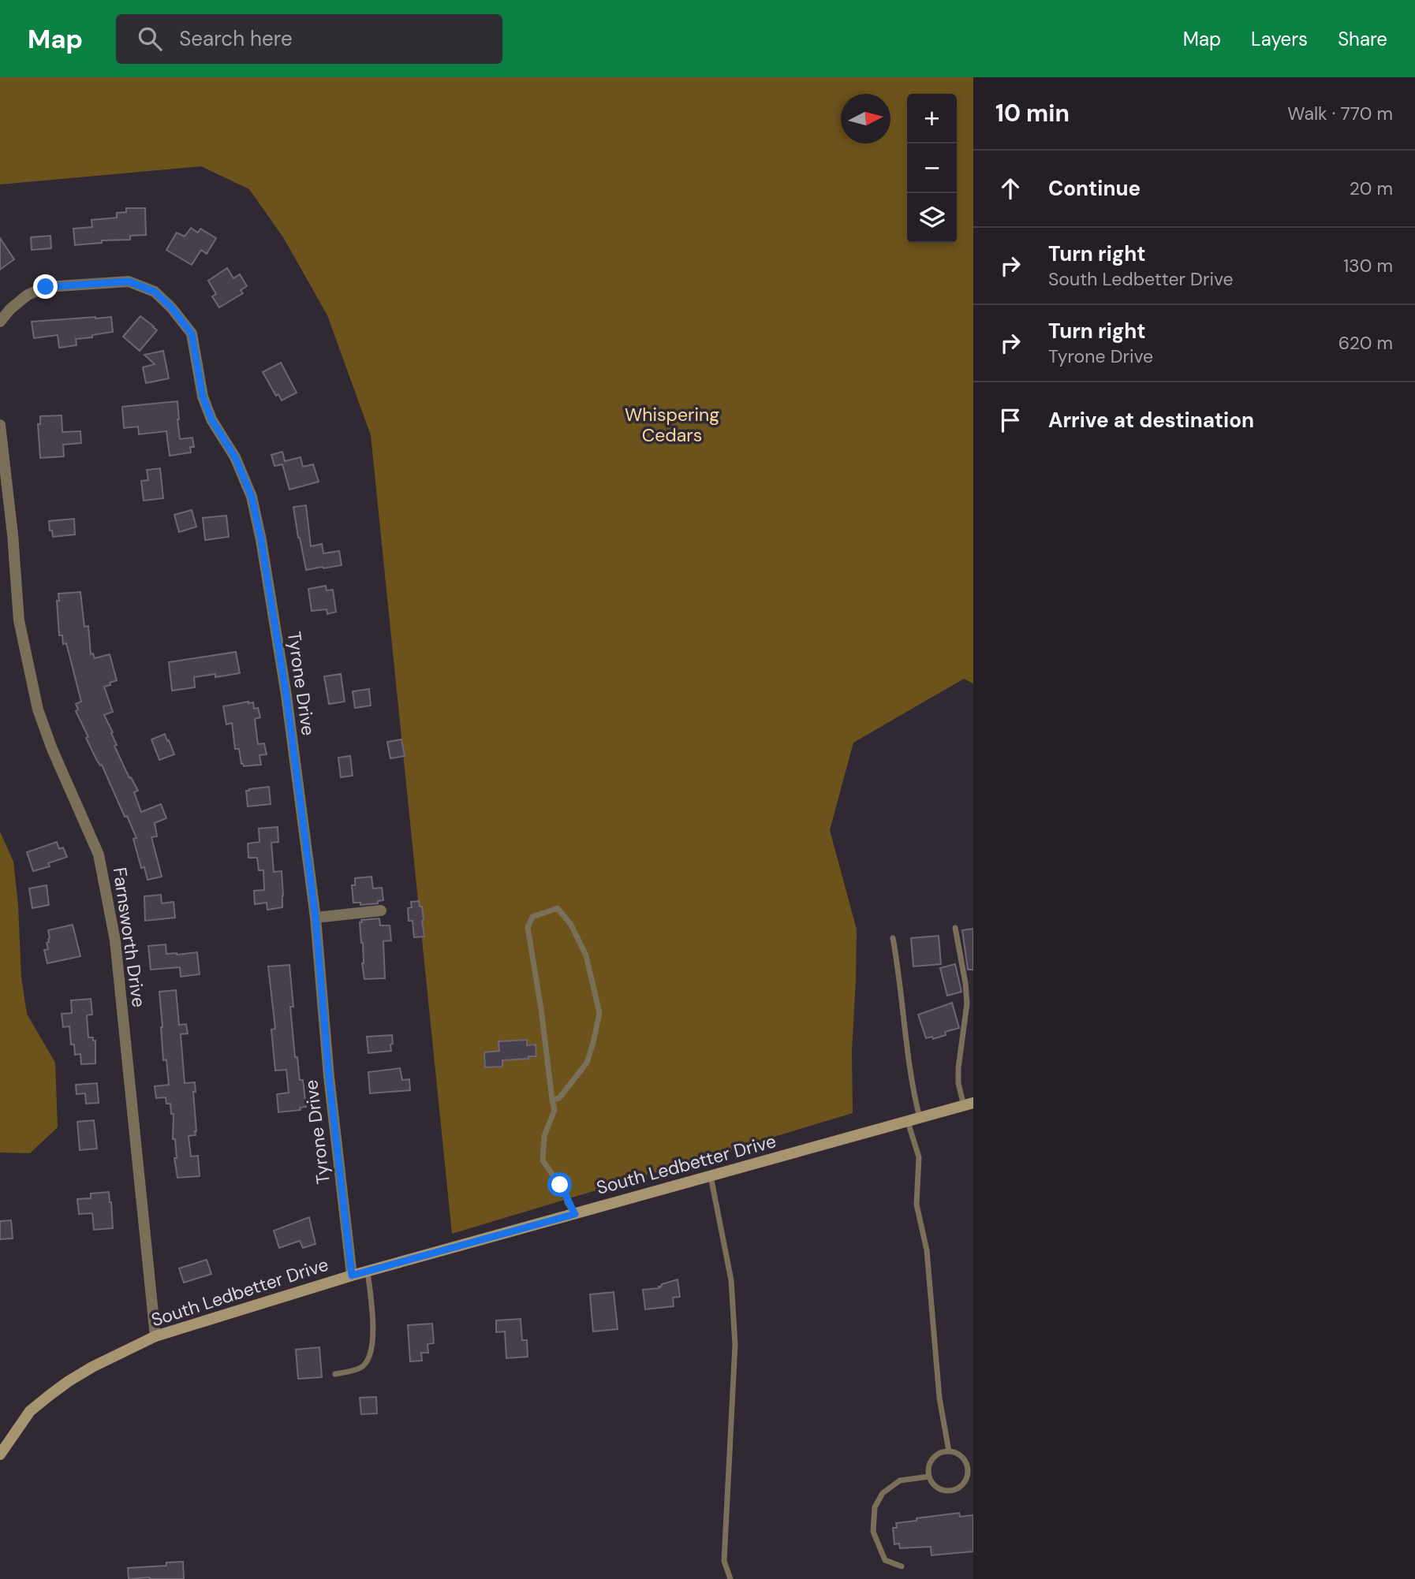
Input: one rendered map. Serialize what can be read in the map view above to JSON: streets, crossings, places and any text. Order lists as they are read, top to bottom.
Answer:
{
  "streets": {
    "street": ["Tyrone Drive", "Farnsworth Drive", "South Ledbetter Drive"]
  },
  "crossings": [
    ["Tyrone Drive", "South Ledbetter Drive"],
    ["Farnsworth Drive", "South Ledbetter Drive"]
  ],
  "parks": ["Whispering Cedars"],
  "north": "right",
  "page": {
    "header": "Map",
    "search": "Search here",
    "nav": ["Map", "Layers", "Share"],
    "heading": ["10 min", "Walk · 770 m"],
    "map_buttons": ["+", "−"],
    "list": [
      ["Continue", "20 m"],
      ["Turn right", "South Ledbetter Drive", "130 m"],
      ["Turn right", "Tyrone Drive", "620 m"],
      "Arrive at destination"
    ]
  }
}
